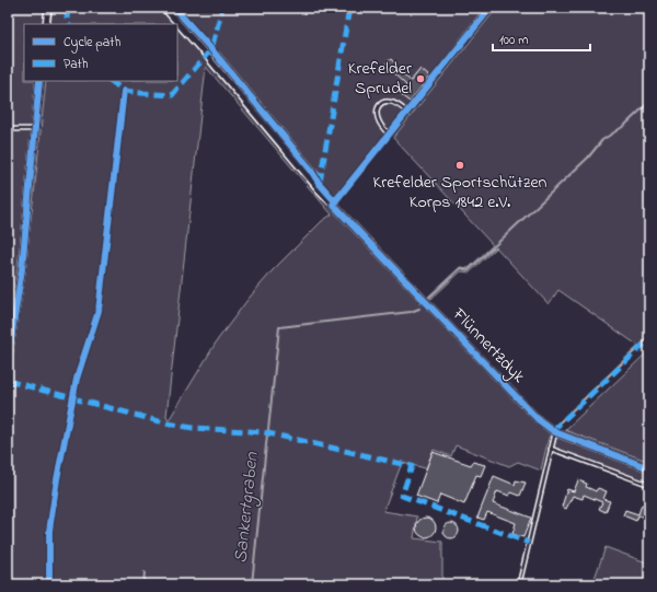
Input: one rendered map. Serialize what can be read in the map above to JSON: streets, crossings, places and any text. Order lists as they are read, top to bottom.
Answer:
{
  "streets": {
    "street": ["Flünnertzdyk"]
  },
  "water": ["Sankertgraben"],
  "places": ["Krefelder Sprudel", "Krefelder Sportschützen Korps 1842 e.V."],
  "legend": ["Cycle path", "Path"],
  "scale_bar": "100 m"
}
